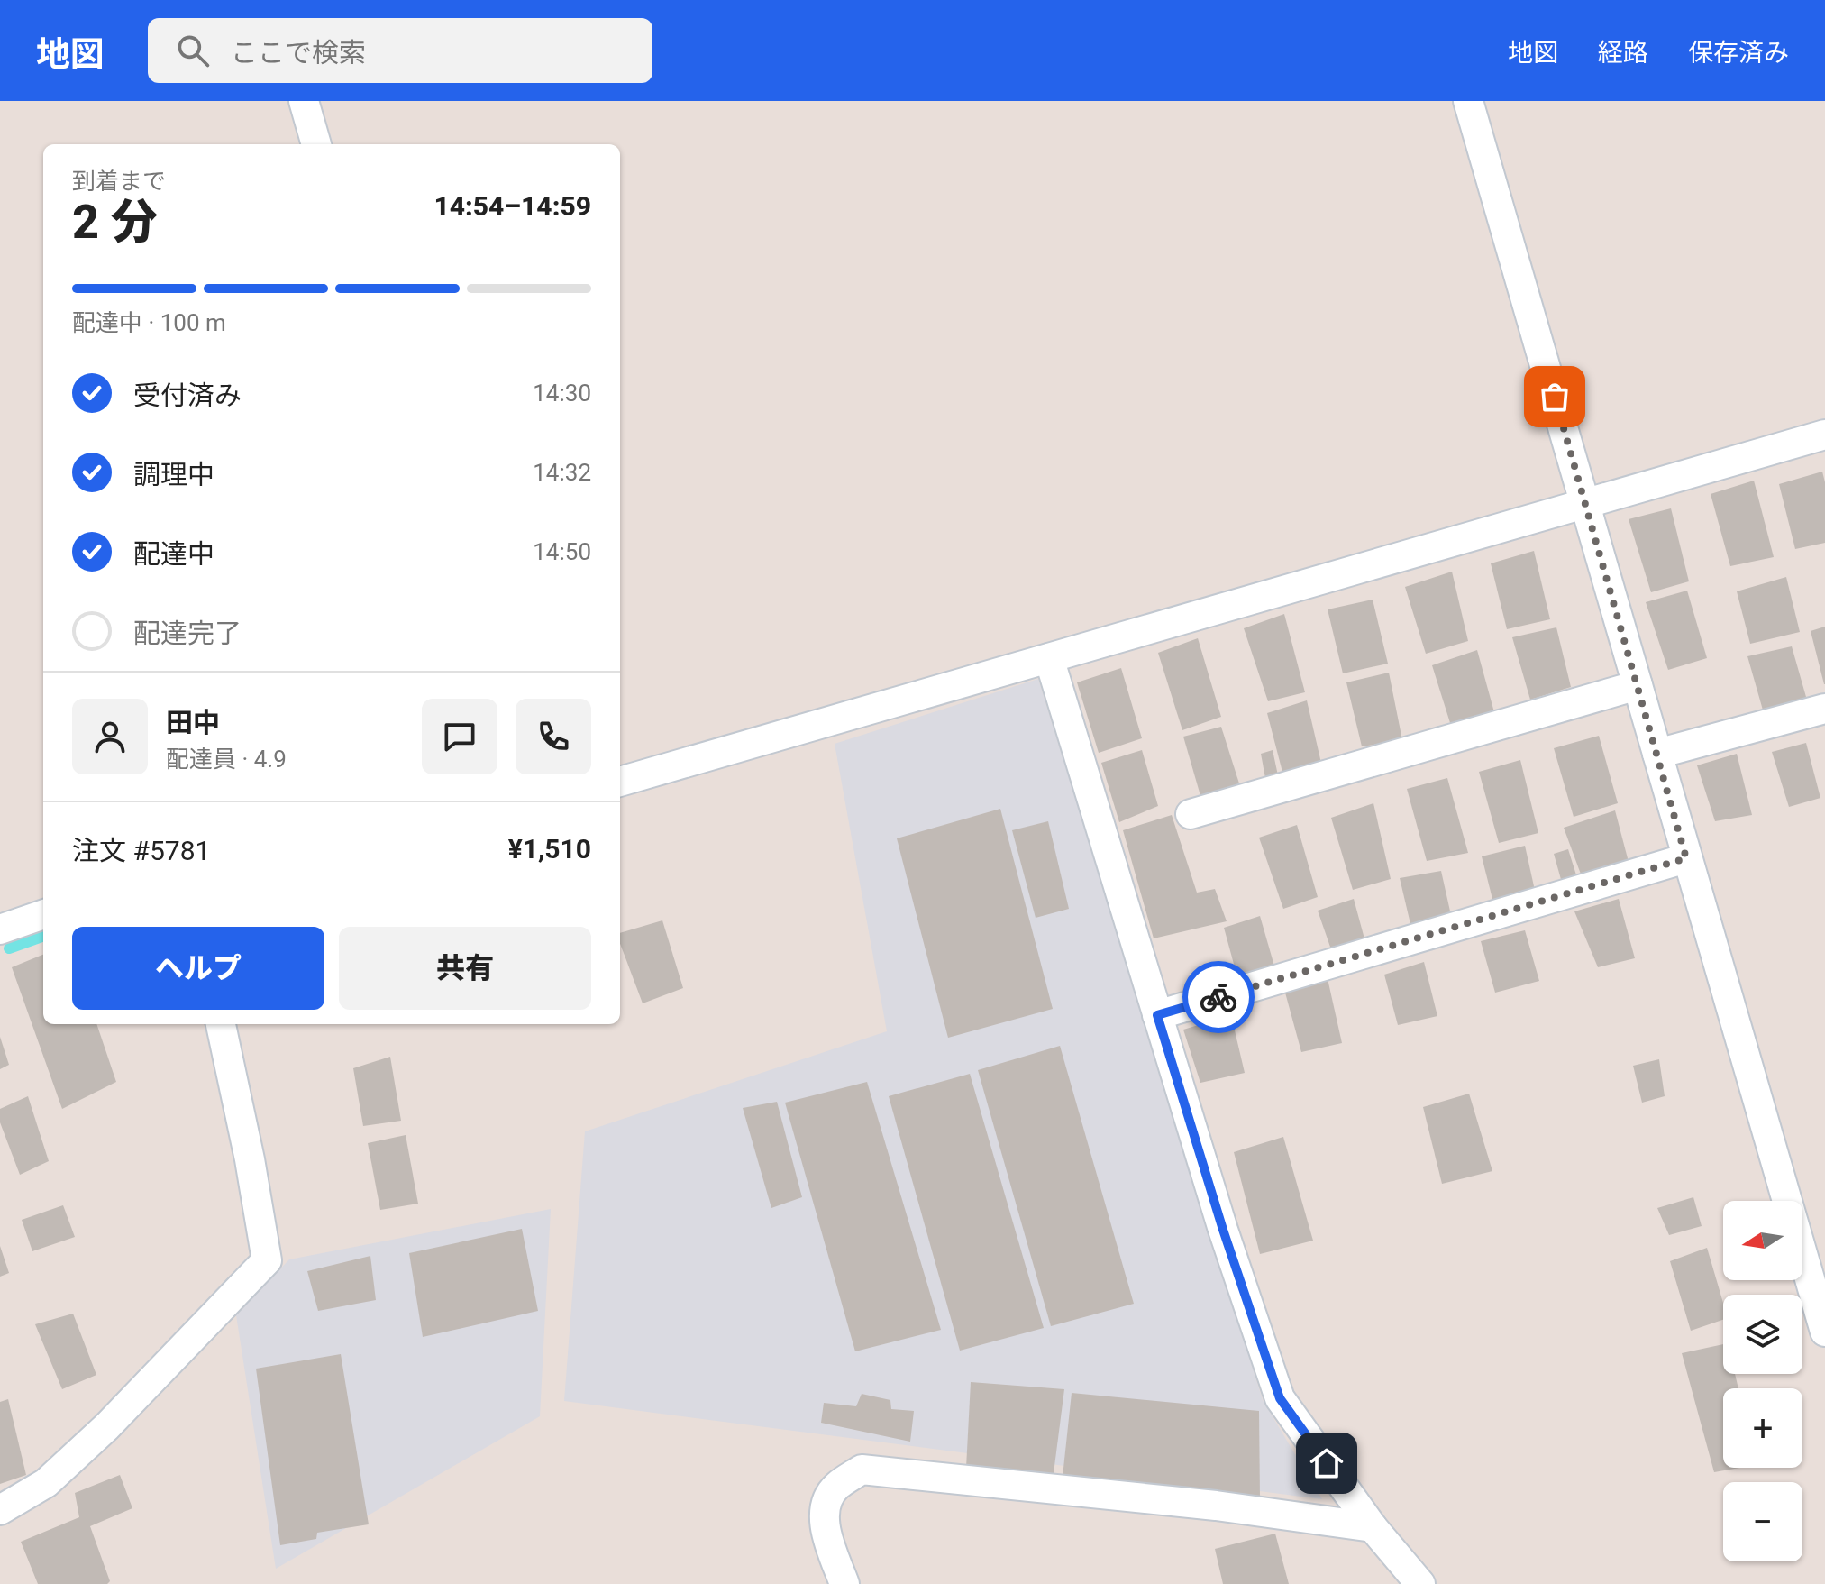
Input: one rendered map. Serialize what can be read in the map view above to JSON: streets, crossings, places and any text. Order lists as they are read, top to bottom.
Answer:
{
  "north": "left",
  "page": {
    "header": "地図",
    "search": "ここで検索",
    "nav": ["地図", "経路", "保存済み"],
    "heading": ["2 分", "到着まで", "14:54–14:59"],
    "panel": [
      "田中",
      "配達員 · 4.9",
      "注文 #5781",
      "¥1,510"
    ],
    "bar": "配達中 · 100 m",
    "list": [
      ["受付済み", "14:30"],
      ["調理中", "14:32"],
      ["配達中", "14:50"],
      "配達完了"
    ],
    "buttons": ["ヘルプ", "共有"],
    "map_buttons": ["+", "−"]
  }
}
